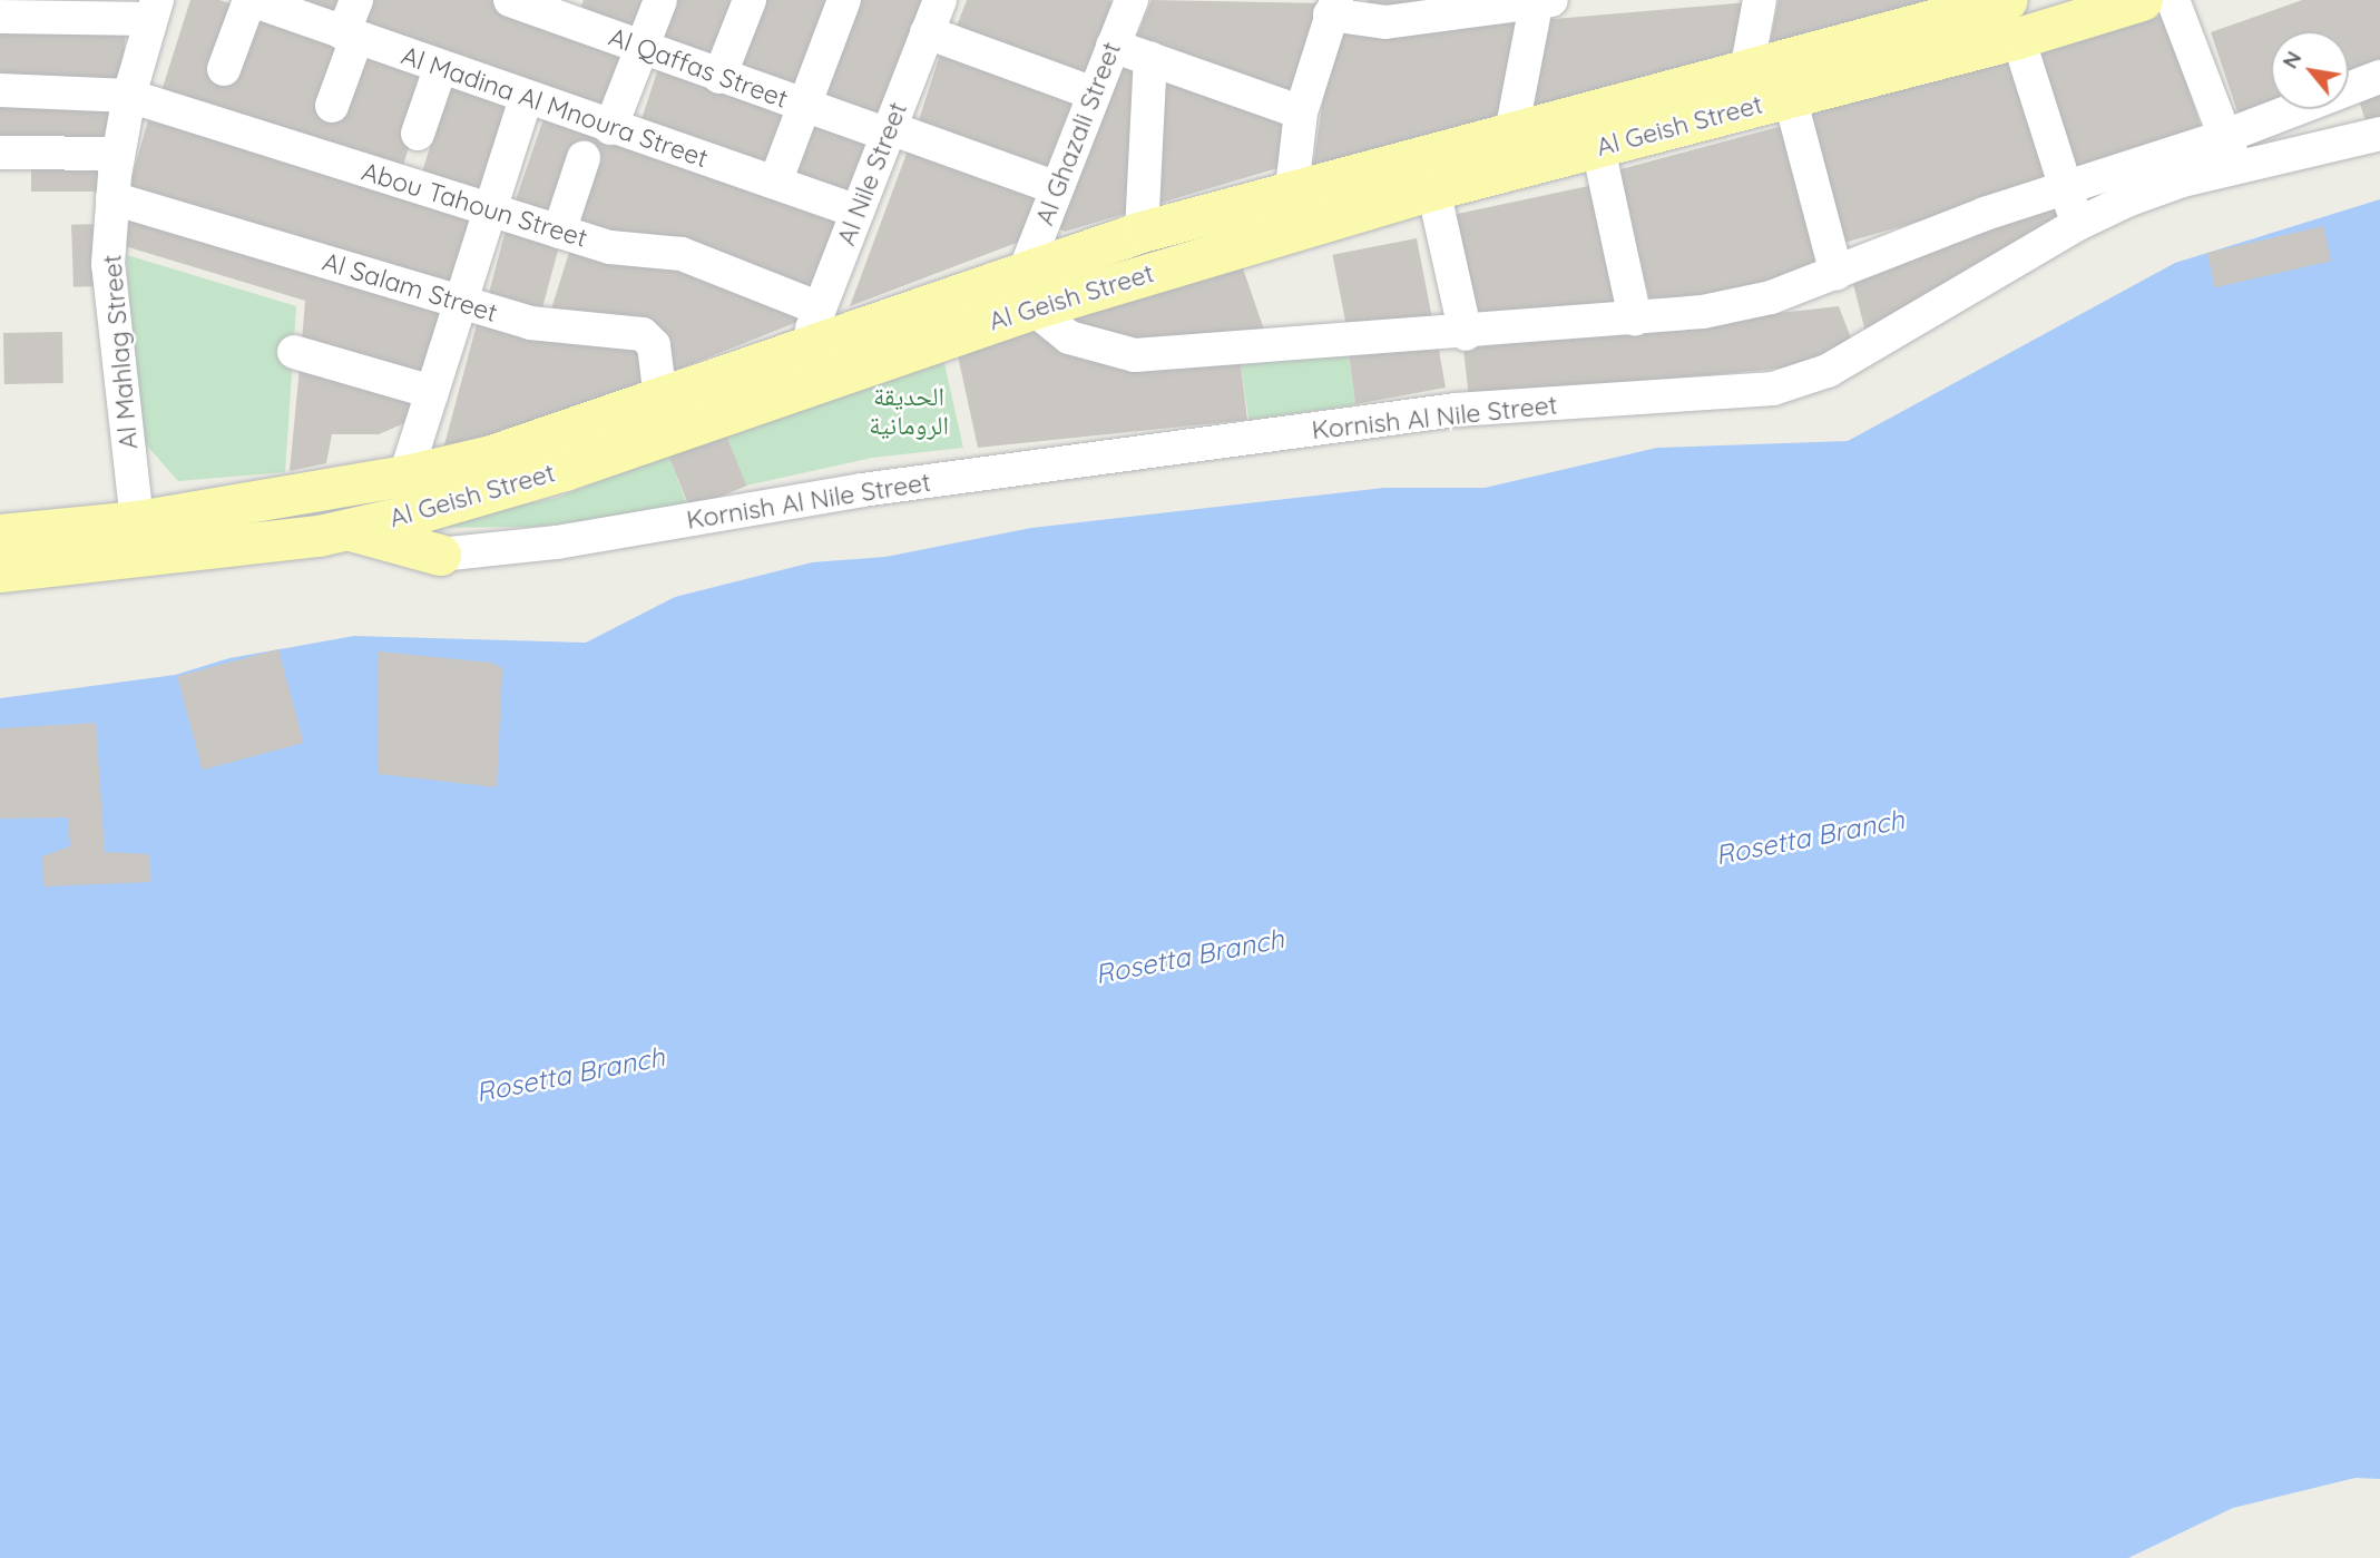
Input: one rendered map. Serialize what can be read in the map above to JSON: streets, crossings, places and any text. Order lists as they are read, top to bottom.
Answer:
{
  "streets": {
    "main road": ["Al Geish Street"],
    "street": [
      "Al Qaffas Street",
      "Al Madina Al Mnoura Street",
      "Al Ghazali Street",
      "Al Nile Street",
      "Abou Tahoun Street",
      "Al Salam Street",
      "Al Mahlag Street",
      "Kornish Al Nile Street"
    ]
  },
  "crossings": [
    ["Al Qaffas Street", "Al Ghazali Street"],
    ["Al Qaffas Street", "Al Nile Street"],
    ["Al Madina Al Mnoura Street", "Al Nile Street"],
    ["Al Geish Street", "Al Ghazali Street"],
    ["Al Geish Street", "Al Nile Street"],
    ["Al Geish Street", "Al Salam Street"],
    ["Al Geish Street", "Al Mahlag Street"],
    ["Al Nile Street", "Abou Tahoun Street"],
    ["Abou Tahoun Street", "Al Mahlag Street"],
    ["Al Salam Street", "Al Mahlag Street"]
  ],
  "water": ["Rosetta Branch"],
  "parks": ["الحديقة الرومانية"],
  "north": "top left"
}
